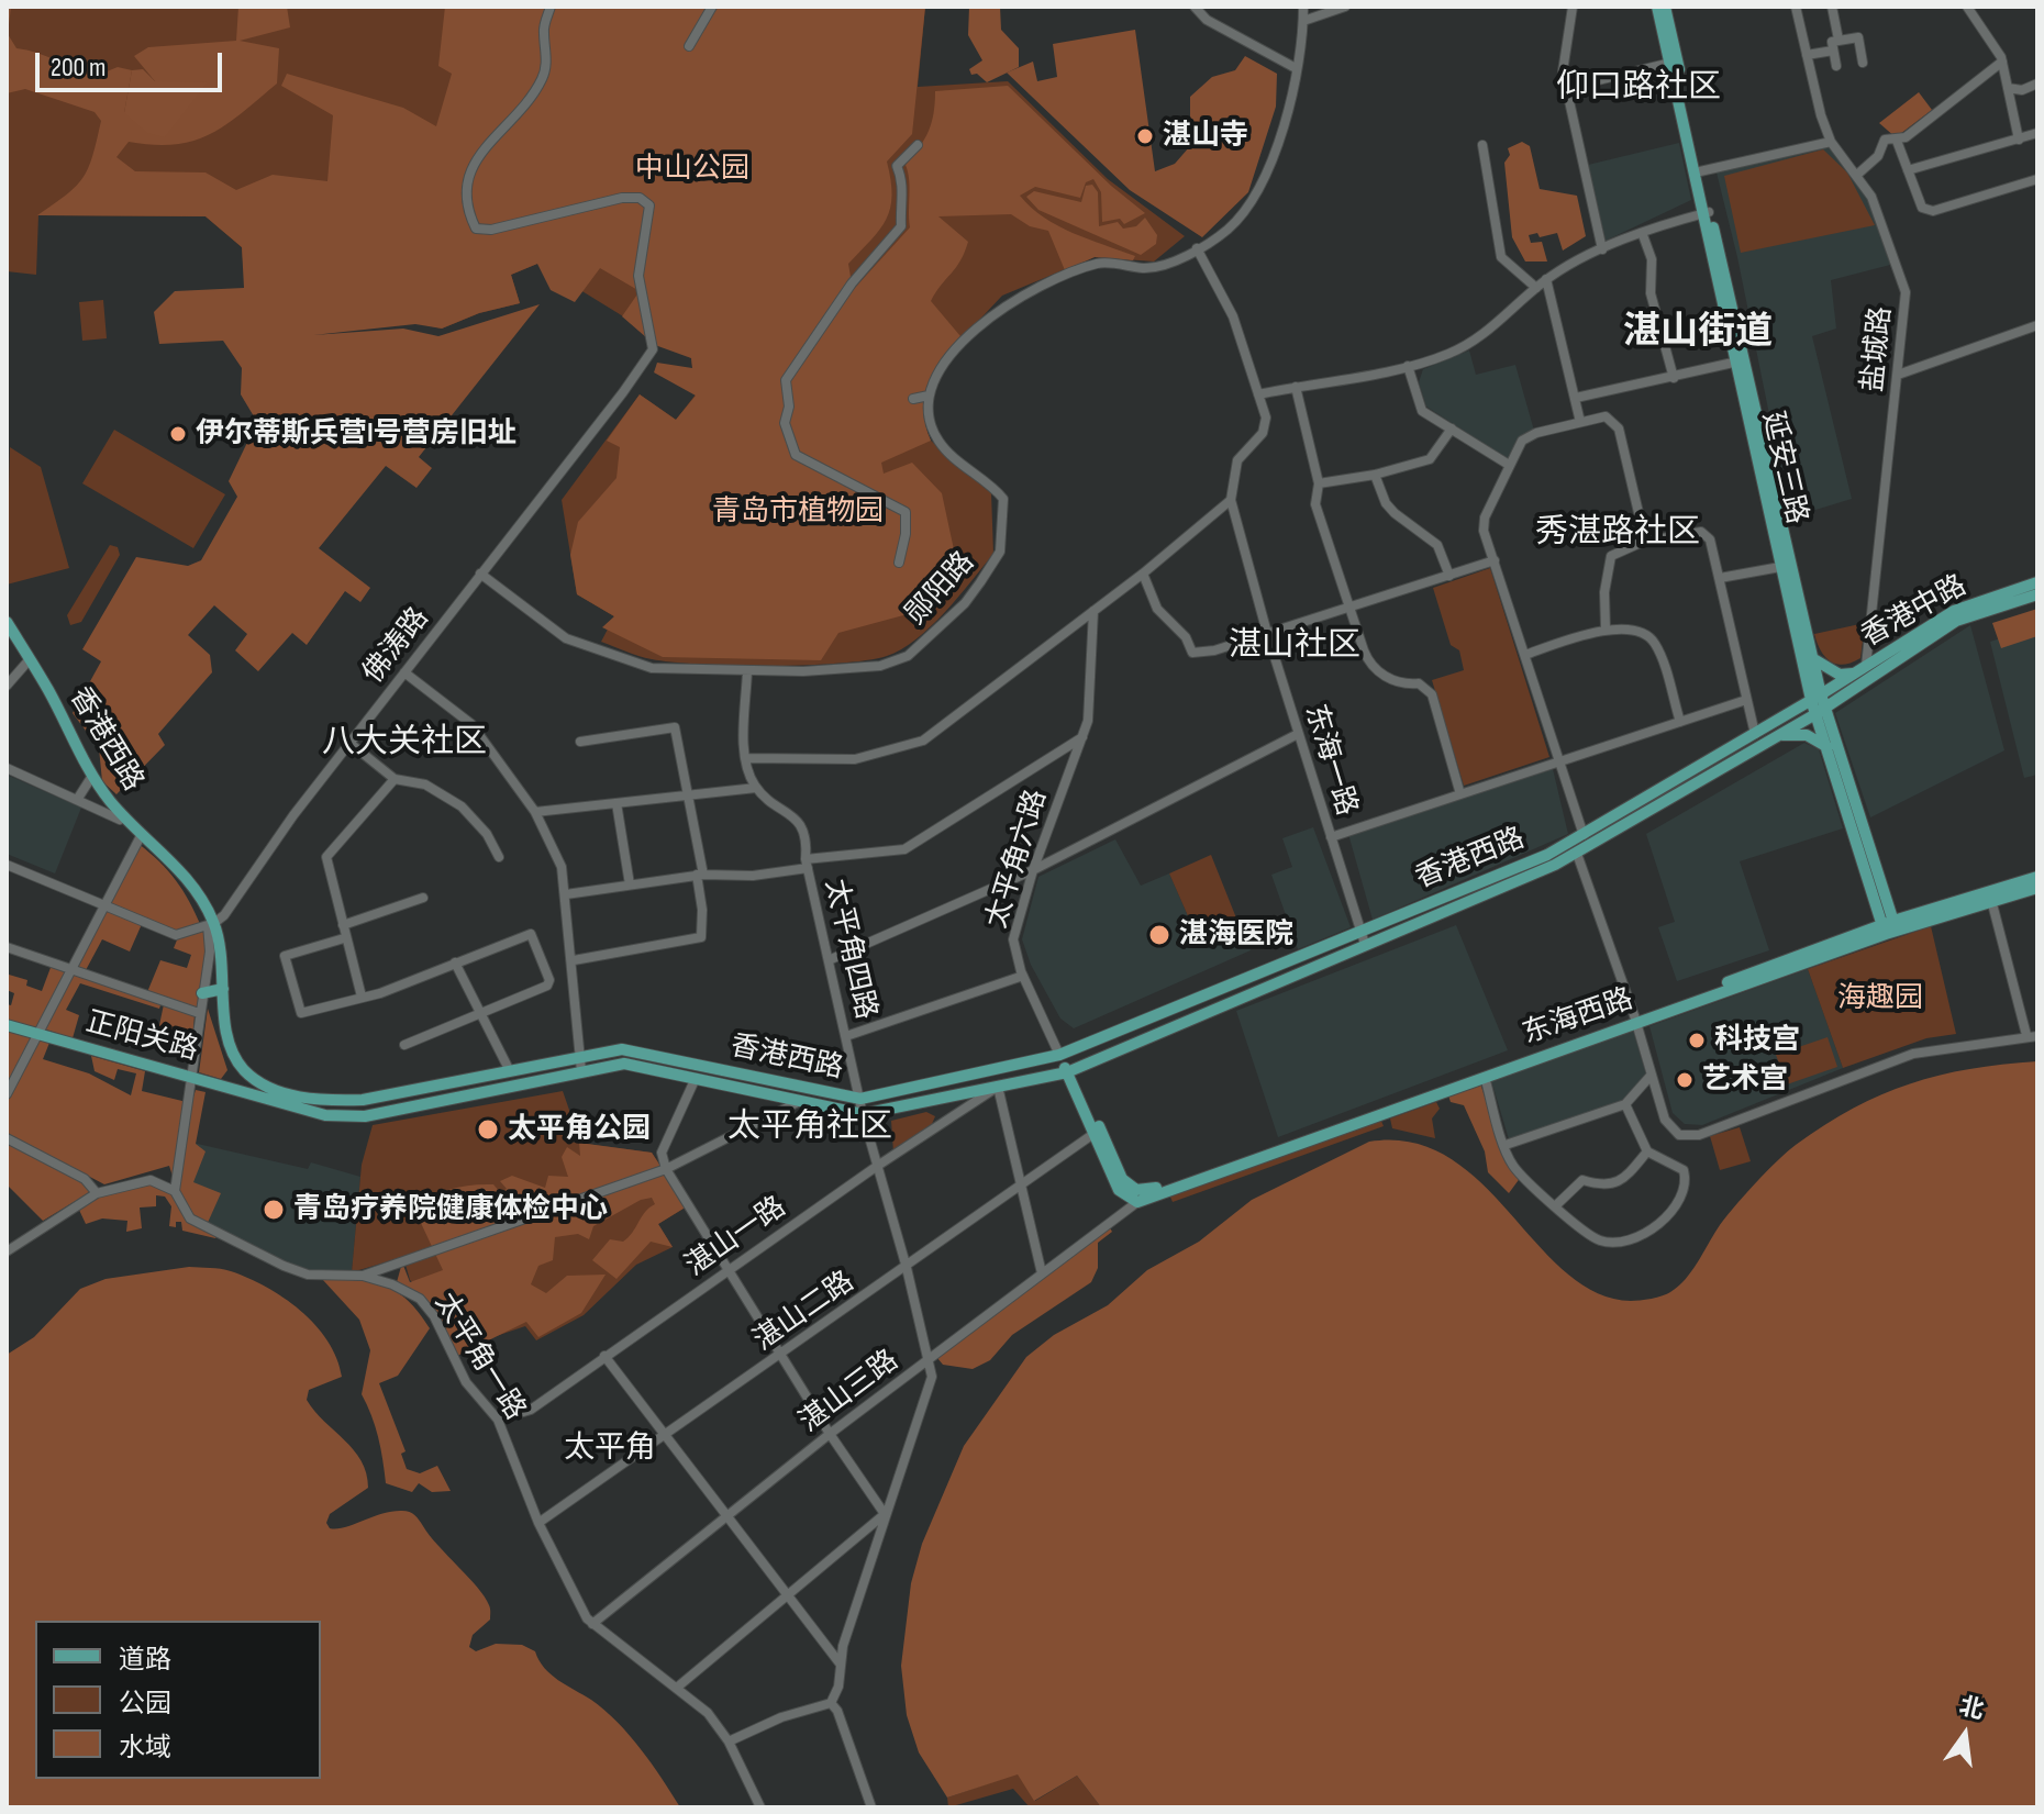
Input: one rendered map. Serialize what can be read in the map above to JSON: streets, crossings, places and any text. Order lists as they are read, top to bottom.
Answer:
{
  "streets": {
    "main road": [
      "延安三路",
      "香港中路",
      "香港西路",
      "东海西路",
      "正阳关路"
    ],
    "street": [
      "盐城路",
      "郧阳路",
      "佛涛路",
      "东海一路",
      "太平角六路",
      "太平角四路",
      "湛山一路",
      "湛山二路",
      "太平角一路",
      "湛山三路"
    ]
  },
  "crossings": [
    ["盐城路", "香港中路"],
    ["延安三路", "香港中路"],
    ["延安三路", "香港西路"],
    ["延安三路", "东海西路"],
    ["郧阳路", "佛涛路"],
    ["香港中路", "香港西路"],
    ["佛涛路", "香港西路"],
    ["香港西路", "东海一路"],
    ["香港西路", "太平角六路"],
    ["香港西路", "太平角四路"],
    ["香港西路", "正阳关路"],
    ["香港西路", "湛山一路"],
    ["太平角四路", "湛山一路"],
    ["太平角四路", "湛山二路"],
    ["太平角四路", "湛山三路"],
    ["东海西路", "湛山三路"],
    ["湛山一路", "太平角一路"],
    ["湛山二路", "太平角一路"],
    ["太平角一路", "湛山三路"]
  ],
  "districts": [
    "仰口路社区",
    "湛山街道",
    "秀湛路社区",
    "湛山社区",
    "八大关社区",
    "太平角社区",
    "太平角"
  ],
  "parks": ["中山公园", "青岛市植物园", "海趣园"],
  "places": [
    "湛山寺",
    "伊尔蒂斯兵营I号营房旧址",
    "湛海医院",
    "科技宫",
    "艺术宫",
    "太平角公园",
    "青岛疗养院健康体检中心"
  ],
  "legend": ["道路", "公园", "水域"],
  "scale_bar": "200 m",
  "north": "top"
}
